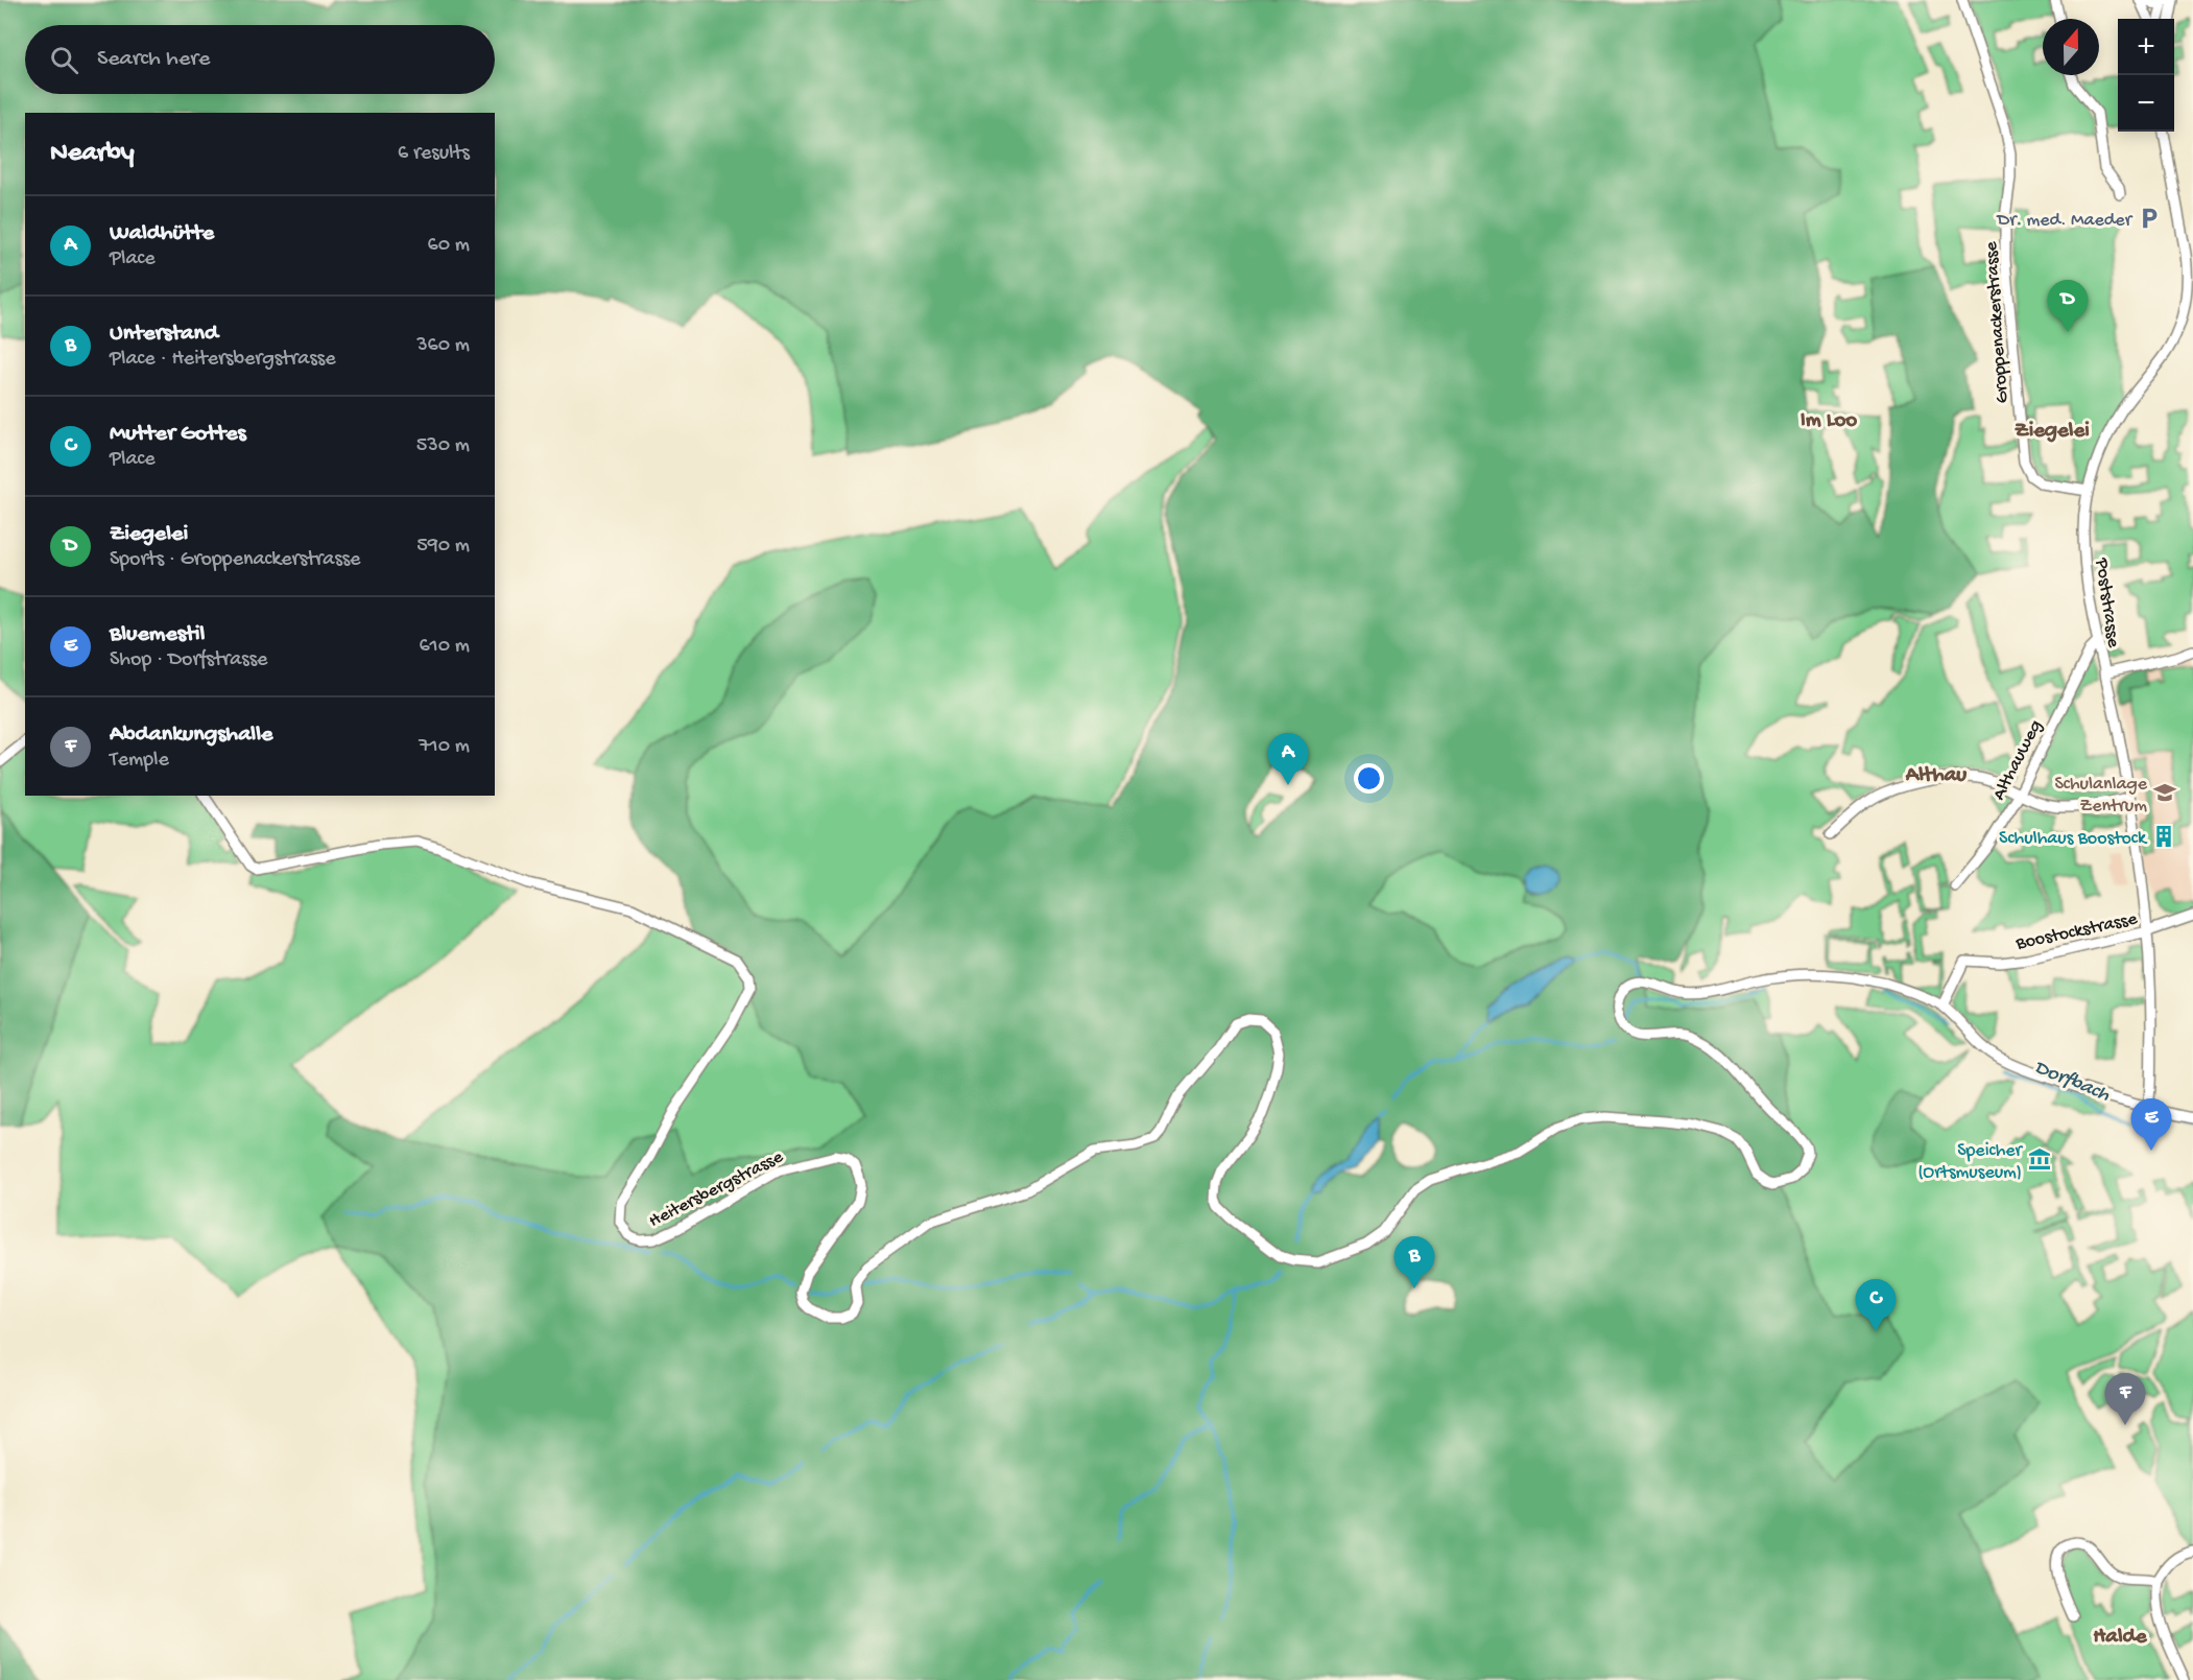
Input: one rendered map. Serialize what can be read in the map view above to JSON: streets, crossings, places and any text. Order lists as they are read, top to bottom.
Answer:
{
  "streets": {
    "street": [
      "Groppenackerstrasse",
      "Poststrasse",
      "Althauweg",
      "Boostockstrasse",
      "Heitersbergstrasse"
    ]
  },
  "crossings": [
    ["Groppenackerstrasse", "Poststrasse"],
    ["Poststrasse", "Althauweg"],
    ["Poststrasse", "Boostockstrasse"],
    ["Boostockstrasse", "Heitersbergstrasse"]
  ],
  "districts": [
    "Im Loo",
    "Ziegelei",
    "Althau",
    "Halde"
  ],
  "water": ["Dorfbach"],
  "places": {
    "parking": ["Dr. med. Maeder"],
    "school or university": ["Schulanlage Zentrum"],
    "building": ["Schulhaus Boostock"],
    "museum": ["Speicher (Ortsmuseum)"]
  },
  "north": "top",
  "page": {
    "map_buttons": ["+", "−"],
    "search": "Search here",
    "heading": ["Nearby", "6 results"],
    "list": [
      {
        "mark": "A",
        "name": "Waldhütte",
        "note": "Place",
        "value": "60 m"
      },
      {
        "mark": "B",
        "name": "Unterstand",
        "note": "Place · Heitersbergstrasse",
        "value": "360 m"
      },
      {
        "mark": "C",
        "name": "Mutter Gottes",
        "note": "Place",
        "value": "530 m"
      },
      {
        "mark": "D",
        "name": "Ziegelei",
        "note": "Sports · Groppenackerstrasse",
        "value": "590 m"
      },
      {
        "mark": "E",
        "name": "Bluemestil",
        "note": "Shop · Dorfstrasse",
        "value": "610 m"
      },
      {
        "mark": "F",
        "name": "Abdankungshalle",
        "note": "Temple",
        "value": "710 m"
      }
    ],
    "pins": [
      "D",
      "A",
      "E",
      "B",
      "C",
      "F"
    ]
  }
}
